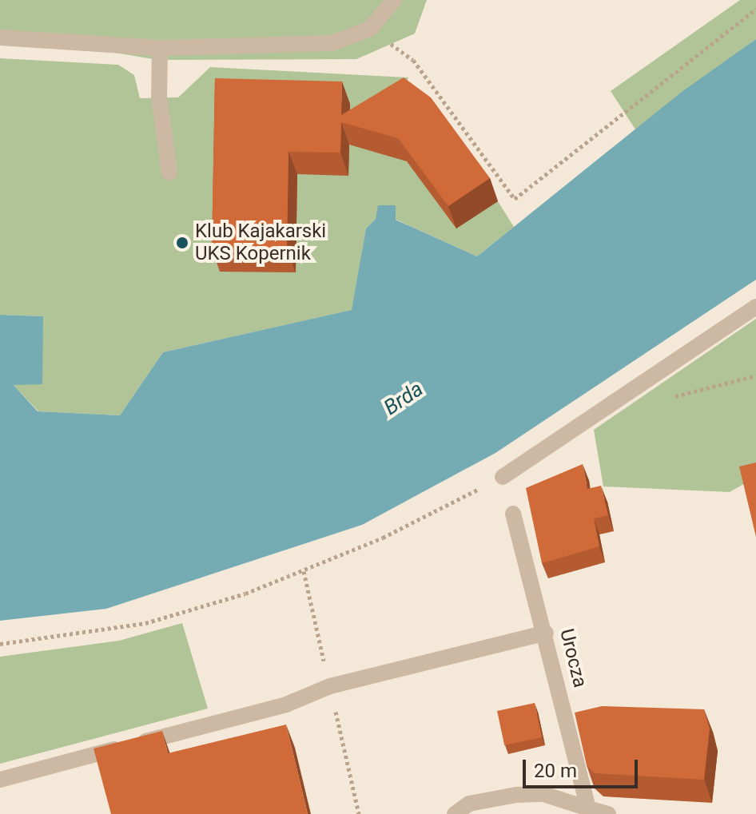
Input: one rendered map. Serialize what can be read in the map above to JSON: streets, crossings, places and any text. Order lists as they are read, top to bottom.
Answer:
{
  "streets": {
    "street": ["Urocza"]
  },
  "water": ["Brda"],
  "places": ["Klub Kajakarski UKS Kopernik"],
  "scale_bar": "20 m"
}
